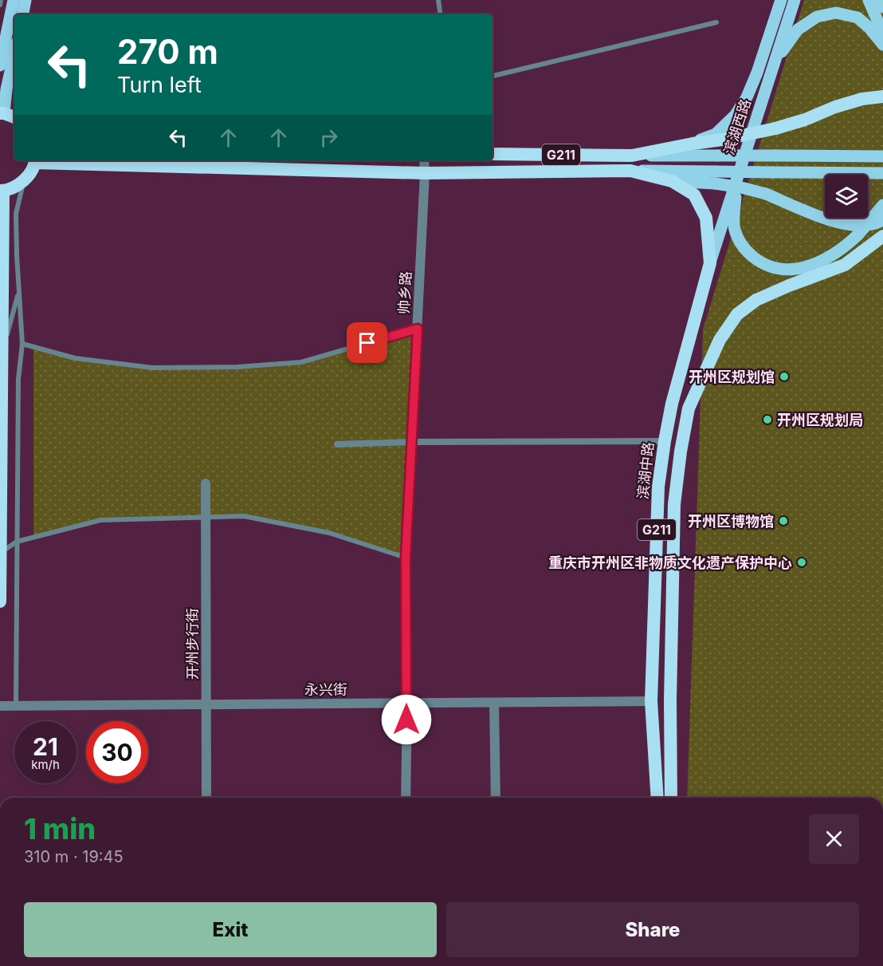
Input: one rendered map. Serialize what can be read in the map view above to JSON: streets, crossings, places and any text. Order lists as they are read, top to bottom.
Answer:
{
  "streets": {
    "highway": ["G211", "滨湖中路"],
    "main road": ["滨湖西路"],
    "street": ["帅乡路", "开州步行街", "永兴街"]
  },
  "crossings": [
    ["滨湖西路", "G211"],
    ["滨湖西路", "滨湖中路"],
    ["G211", "帅乡路"],
    ["G211", "滨湖中路"],
    ["帅乡路", "永兴街"],
    ["滨湖中路", "永兴街"],
    ["开州步行街", "永兴街"]
  ],
  "places": [
    "开州区规划馆",
    "开州区规划局",
    "开州区博物馆",
    "重庆市开州区非物质文化遗产保护中心"
  ],
  "page": {
    "turn": ["270 m", "Turn left"],
    "speed": "21 km/h",
    "limit": "30",
    "heading": ["1 min", "310 m · 19:45"],
    "buttons": ["Exit", "Share"]
  }
}
